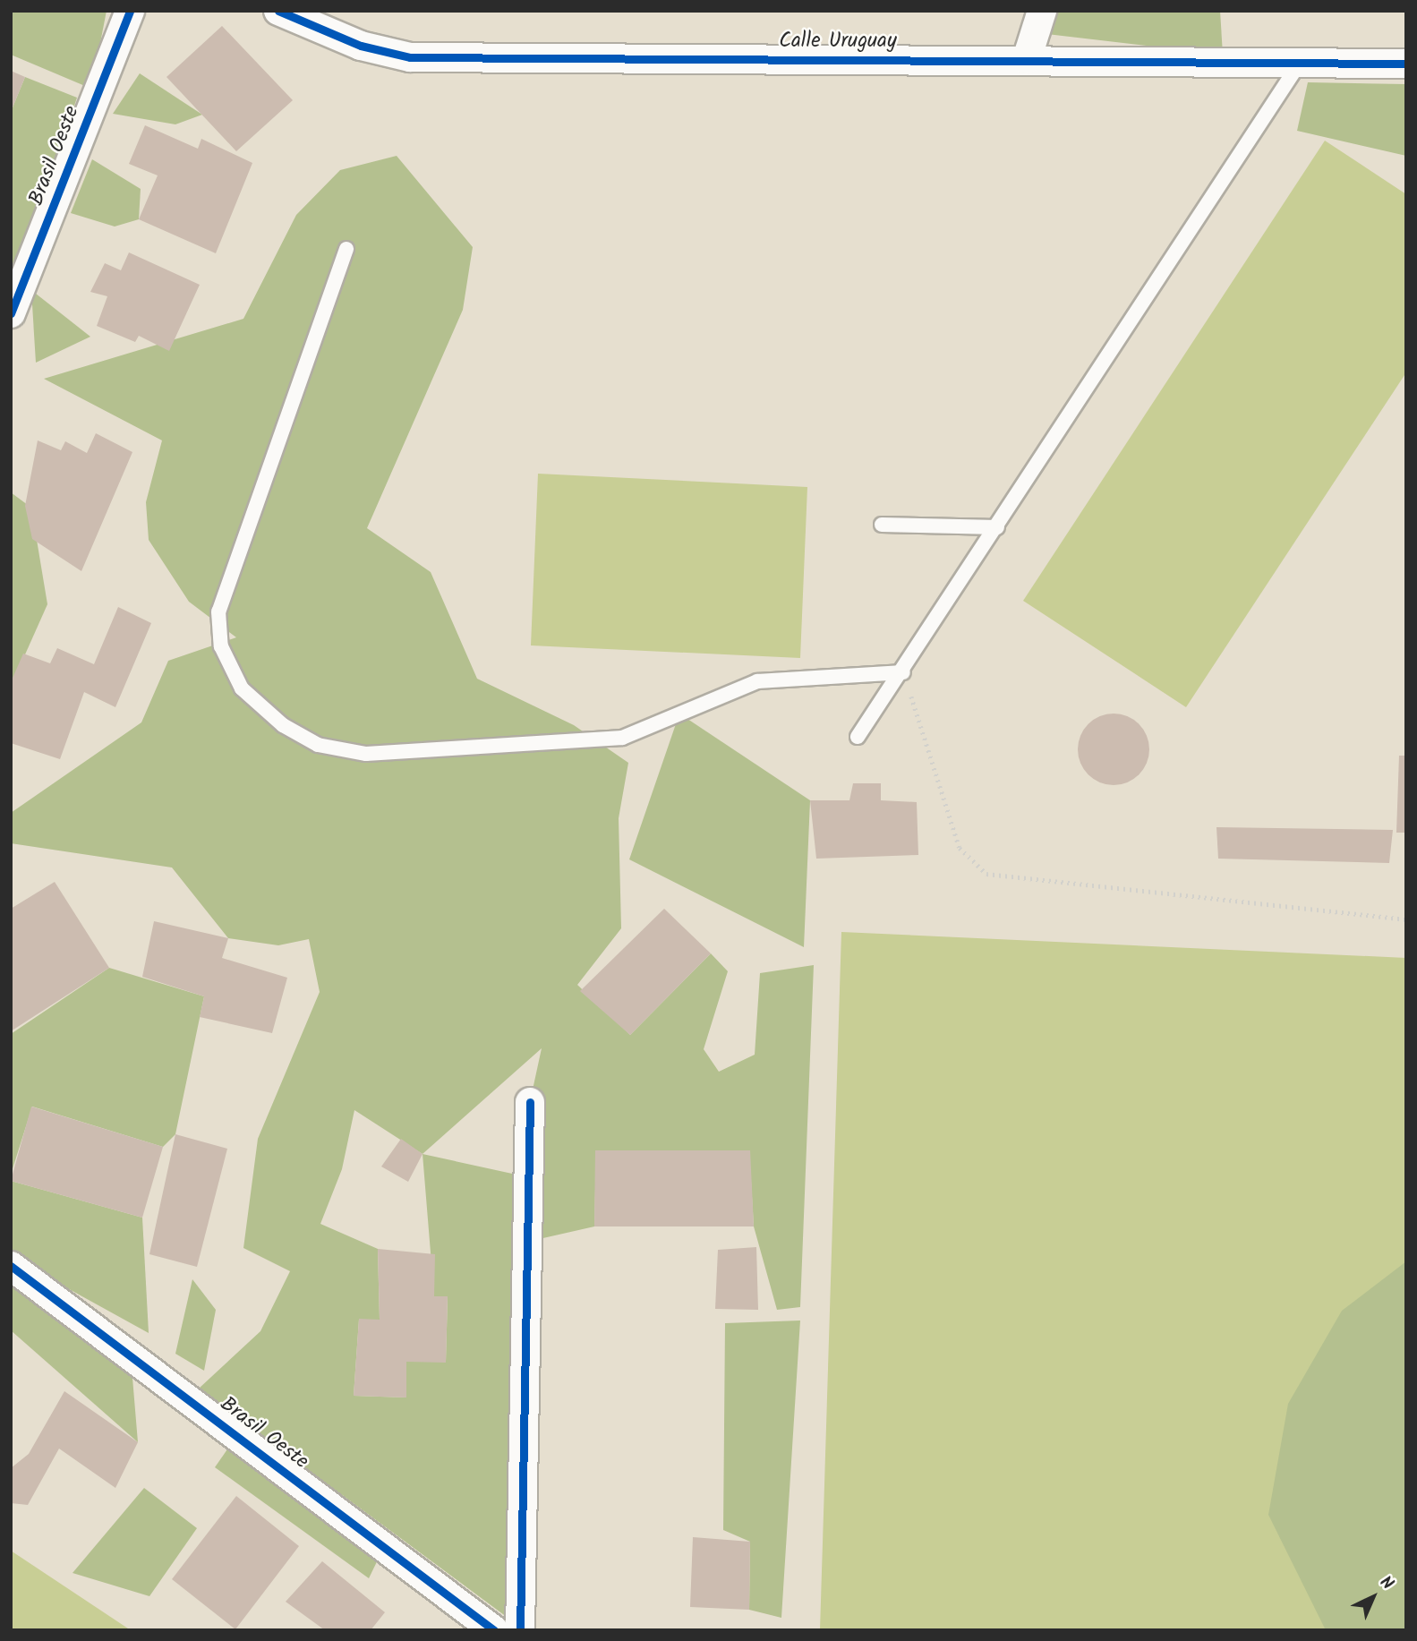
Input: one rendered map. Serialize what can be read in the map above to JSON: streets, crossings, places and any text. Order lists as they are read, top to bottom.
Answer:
{
  "streets": {
    "street": ["Calle Uruguay", "Brasil Oeste"]
  },
  "north": "top right"
}
